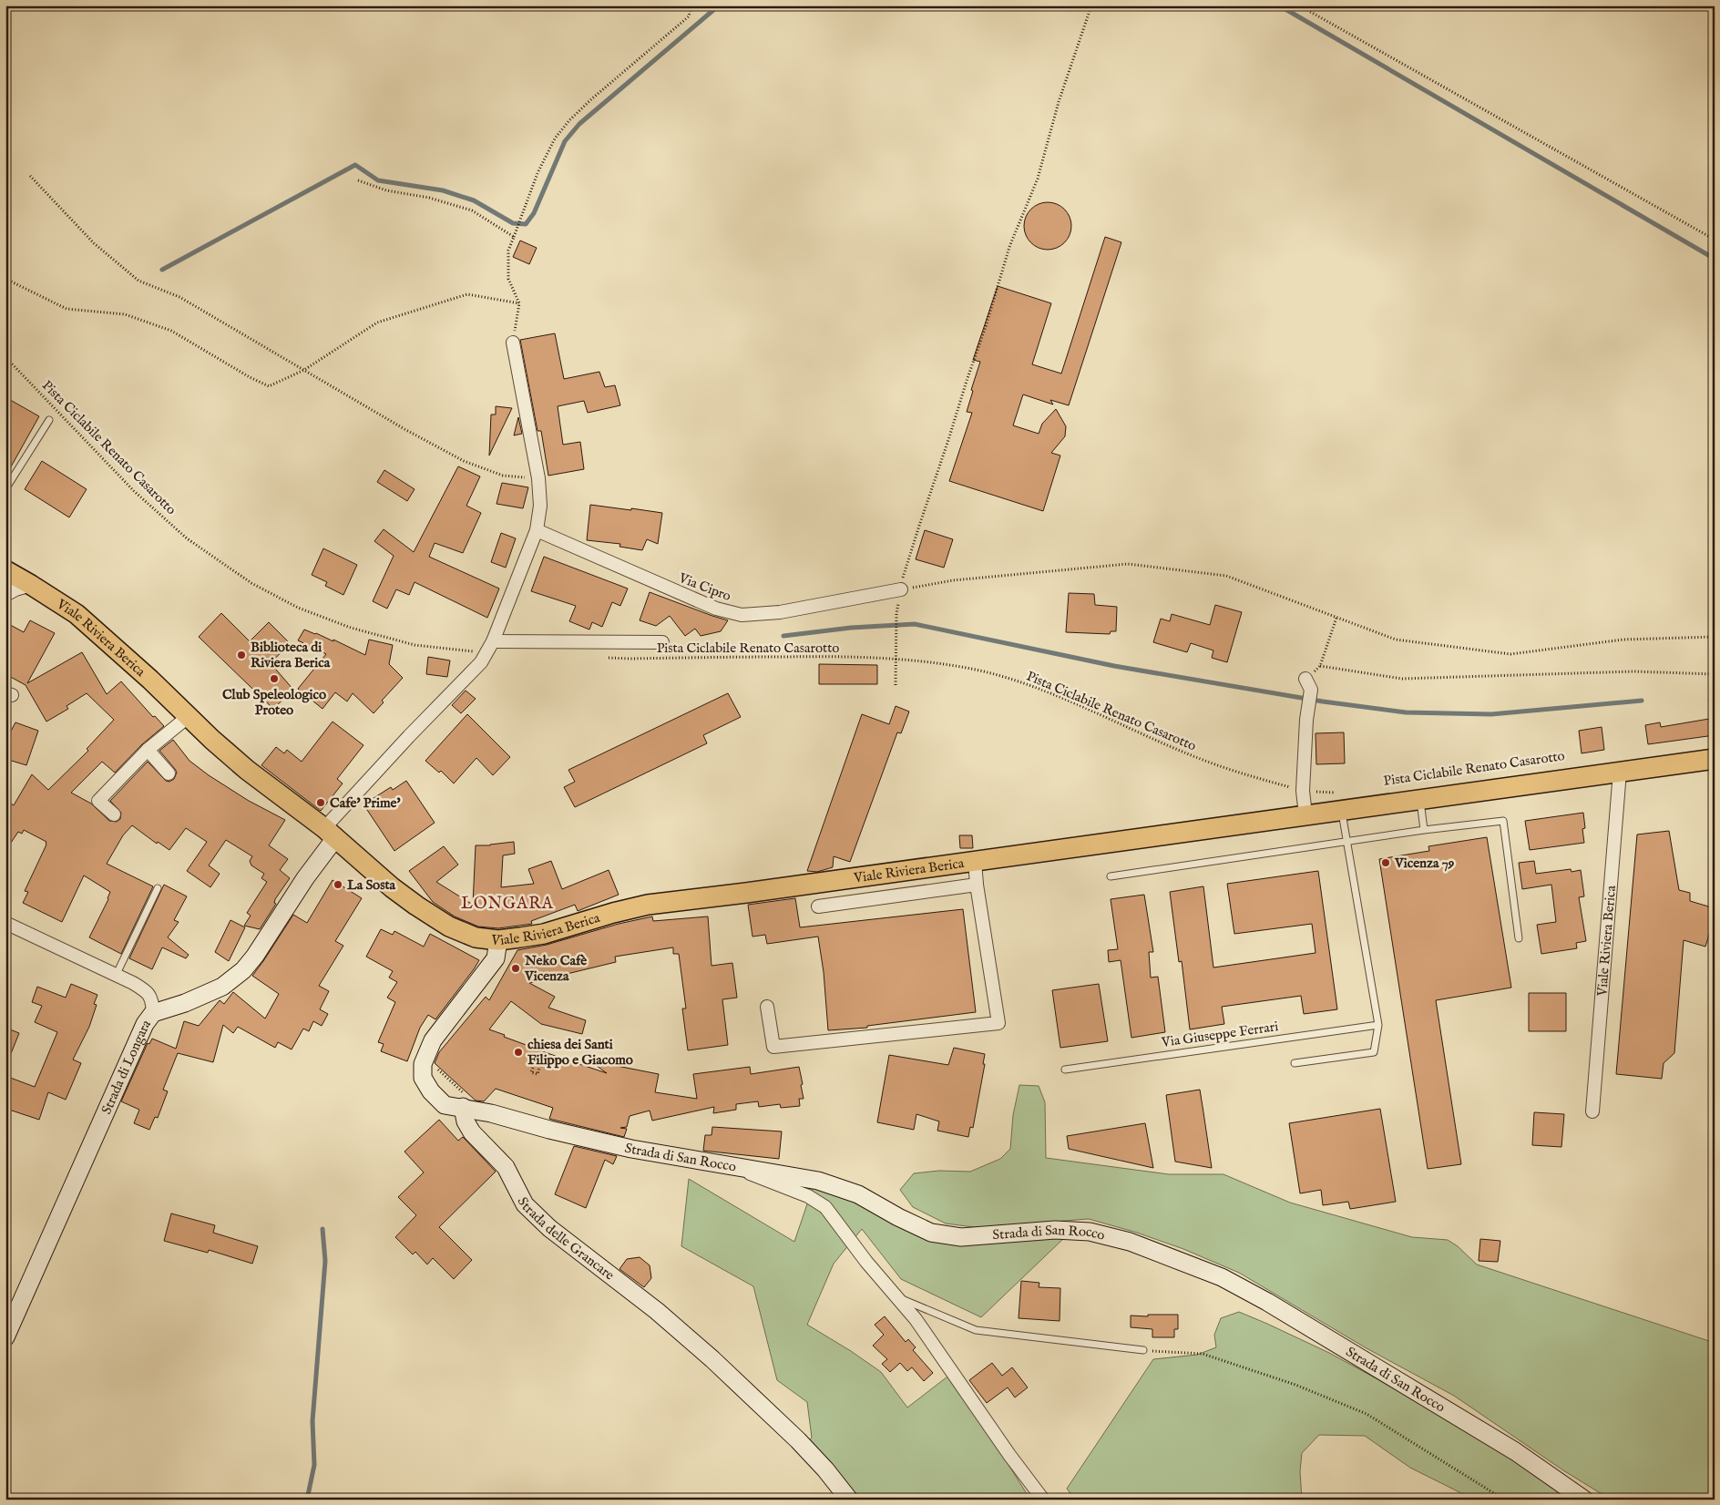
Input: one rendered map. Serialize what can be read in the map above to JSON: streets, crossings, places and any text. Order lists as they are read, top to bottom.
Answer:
{
  "streets": {
    "main road": ["Viale Riviera Berica"],
    "street": [
      "Via Cipro",
      "Strada di Longara",
      "Strada di San Rocco",
      "Strada delle Grancare"
    ],
    "lane": ["Via Giuseppe Ferrari"],
    "path": ["Pista Ciclabile Renato Casarotto"]
  },
  "crossings": [
    ["Pista Ciclabile Renato Casarotto", "Viale Riviera Berica"],
    ["Viale Riviera Berica", "Strada di Longara"],
    ["Strada di San Rocco", "Strada delle Grancare"]
  ],
  "districts": ["LONGARA"],
  "places": [
    "Biblioteca di Riviera Berica",
    "Club Speleologico Proteo",
    "Cafe' Prime'",
    "Vicenza 79",
    "La Sosta",
    "Neko Cafè Vicenza",
    "chiesa dei Santi Filippo e Giacomo"
  ]
}
